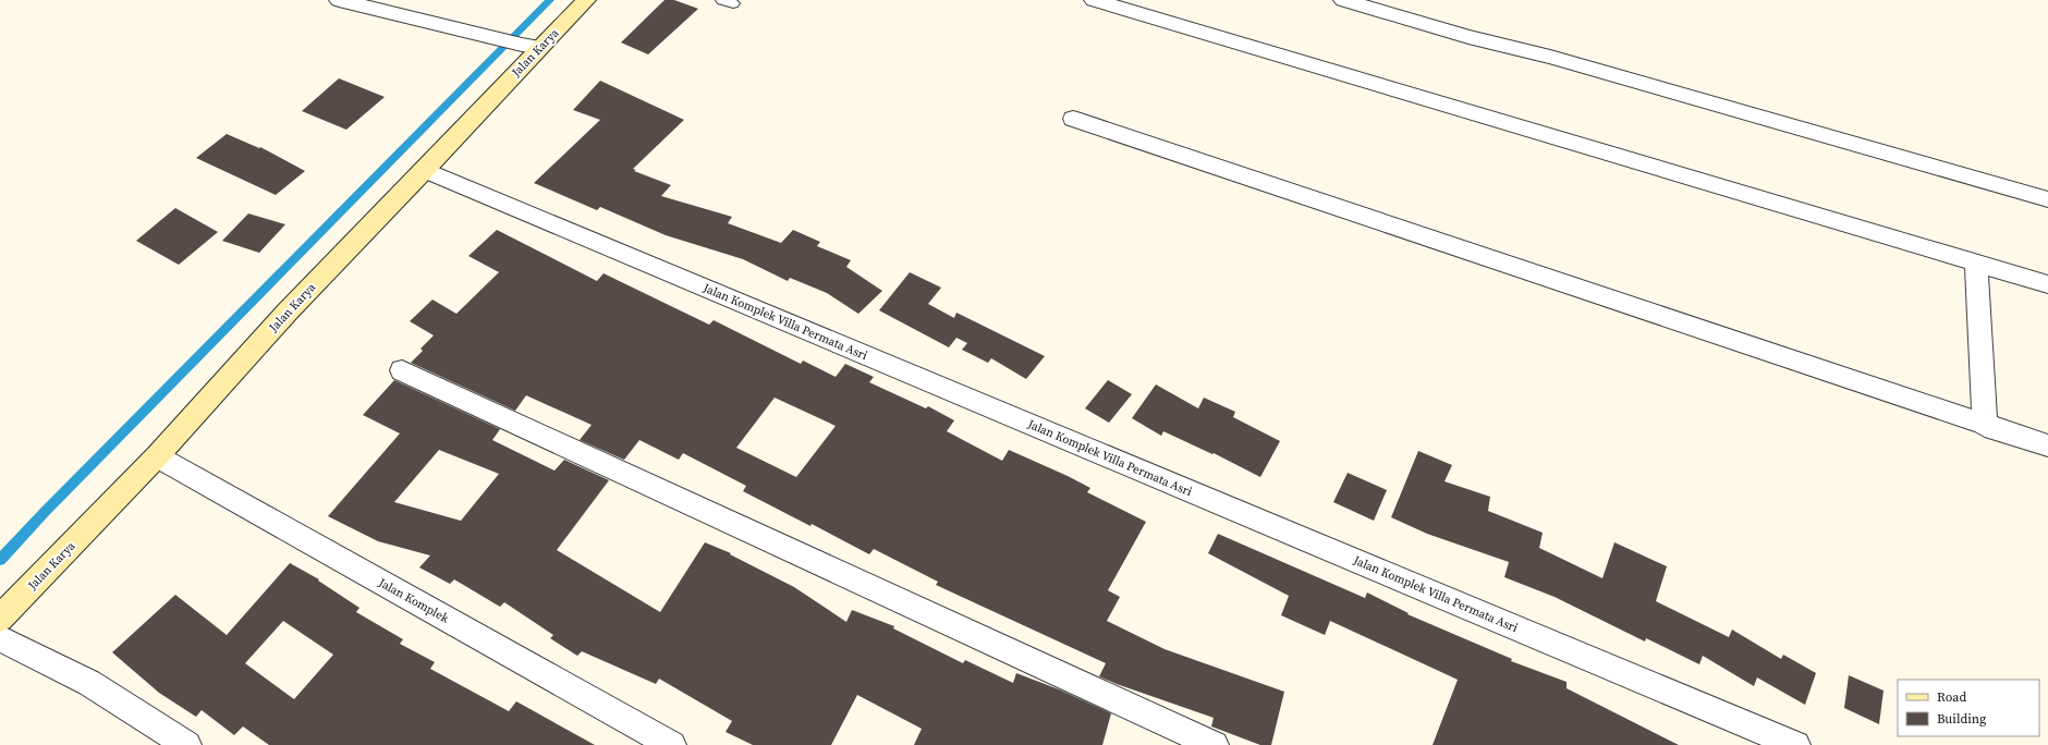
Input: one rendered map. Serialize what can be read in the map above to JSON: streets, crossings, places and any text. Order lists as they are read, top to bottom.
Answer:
{
  "streets": {
    "street": ["Jalan Karya", "Jalan Komplek Villa Permata Asri", "Jalan Komplek"]
  },
  "crossings": [
    ["Jalan Karya", "Jalan Komplek Villa Permata Asri"],
    ["Jalan Karya", "Jalan Komplek"]
  ],
  "legend": ["Road", "Building"]
}
